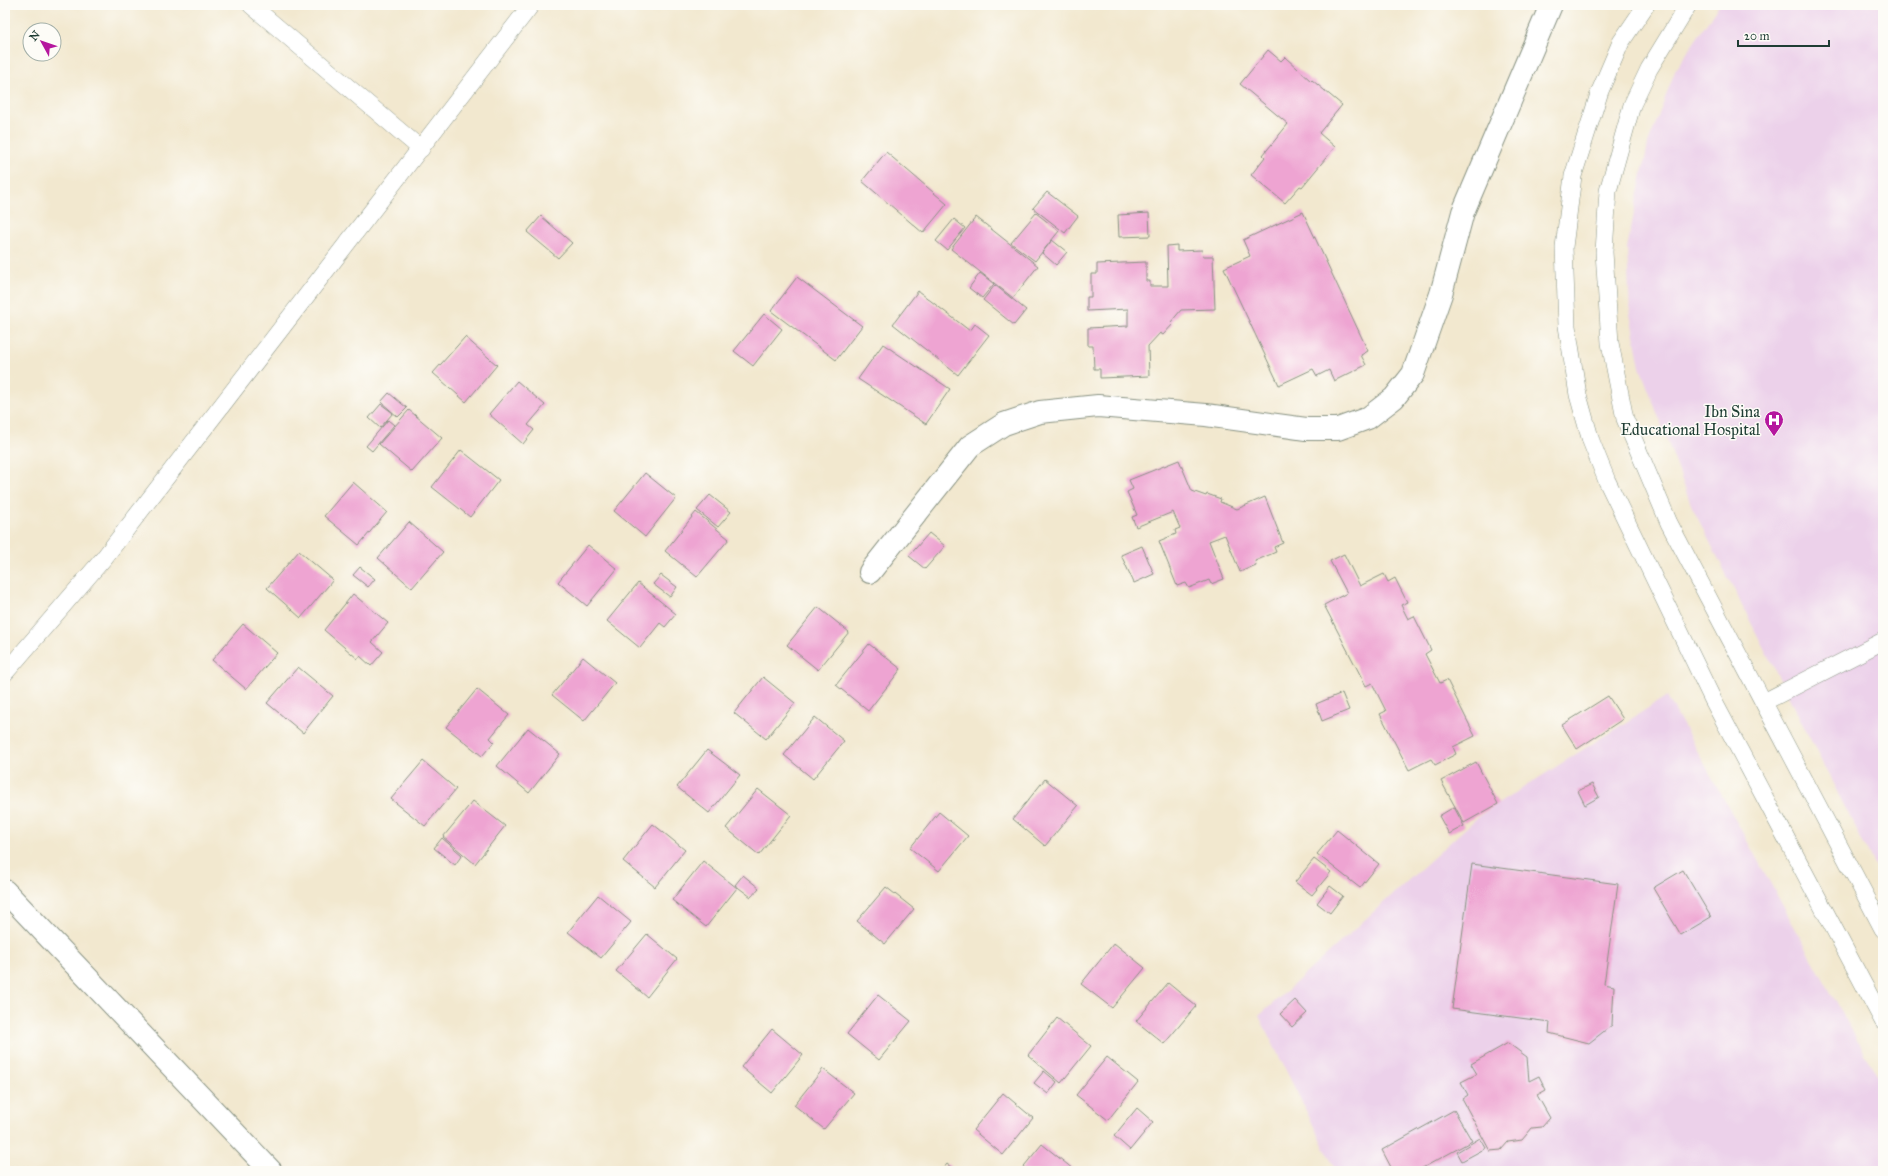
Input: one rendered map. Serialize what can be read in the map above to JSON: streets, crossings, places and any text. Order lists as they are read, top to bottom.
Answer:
{
  "places": {
    "hospital": ["Ibn Sina Educational Hospital"]
  },
  "scale_bar": "20 m",
  "north": "top left"
}
